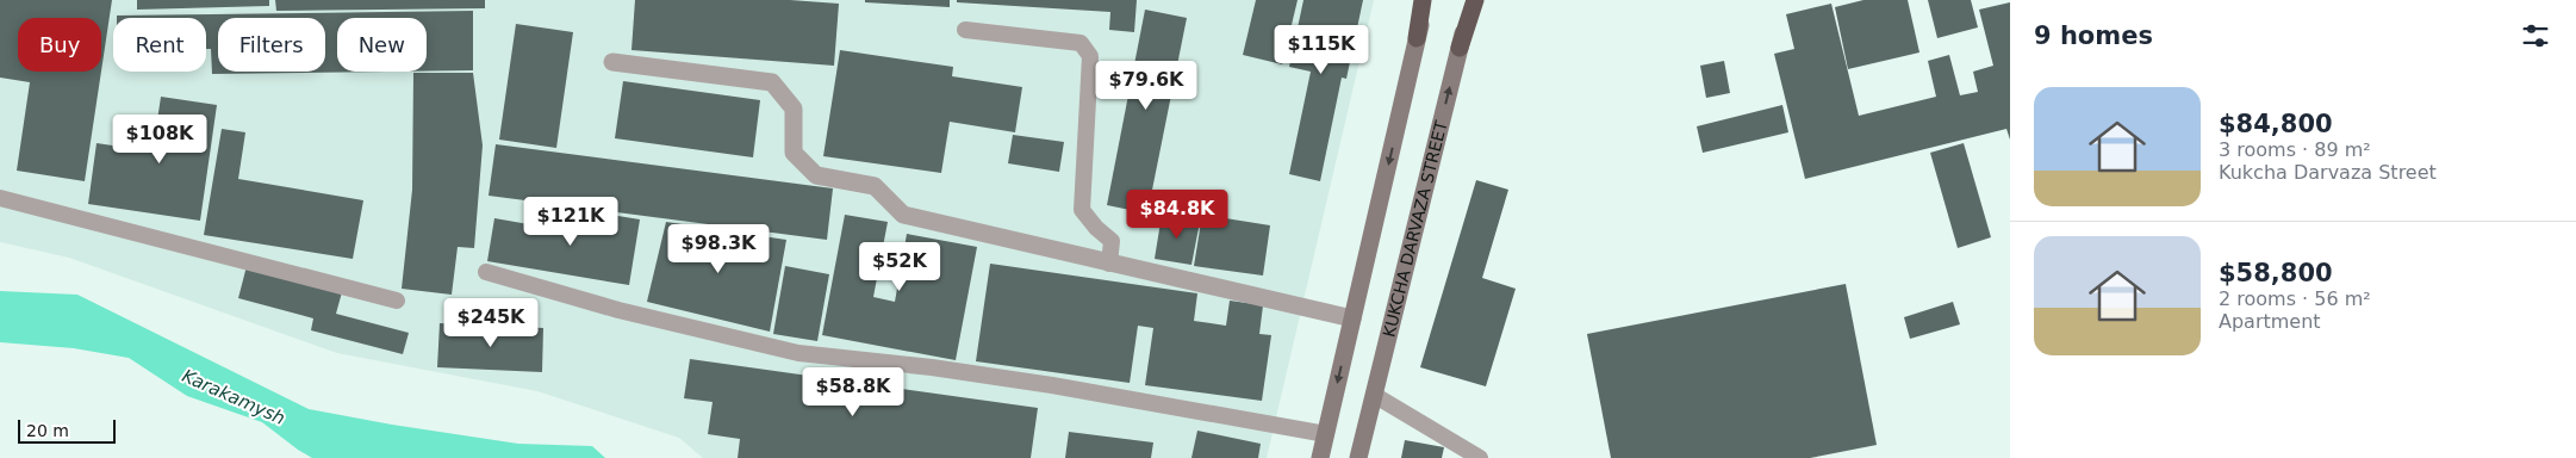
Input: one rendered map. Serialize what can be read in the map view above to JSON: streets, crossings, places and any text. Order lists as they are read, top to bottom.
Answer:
{
  "streets": {
    "main road": ["KUKCHA DARVAZA STREET"]
  },
  "water": ["Karakamysh"],
  "scale_bar": "20 m",
  "page": {
    "heading": "9 homes",
    "chip": [
      "Buy",
      "Rent",
      "Filters",
      "New"
    ],
    "price": [
      "$115K",
      "$79.6K",
      "$108K",
      "$84.8K",
      "$121K",
      "$98.3K",
      "$52K",
      "$245K",
      "$58.8K"
    ],
    "list": [
      {
        "name": "$84,800",
        "note": "3 rooms · 89 m² · Kukcha Darvaza Street"
      },
      {
        "name": "$58,800",
        "note": "2 rooms · 56 m² · Apartment"
      }
    ],
    "scale": "20 m"
  }
}
